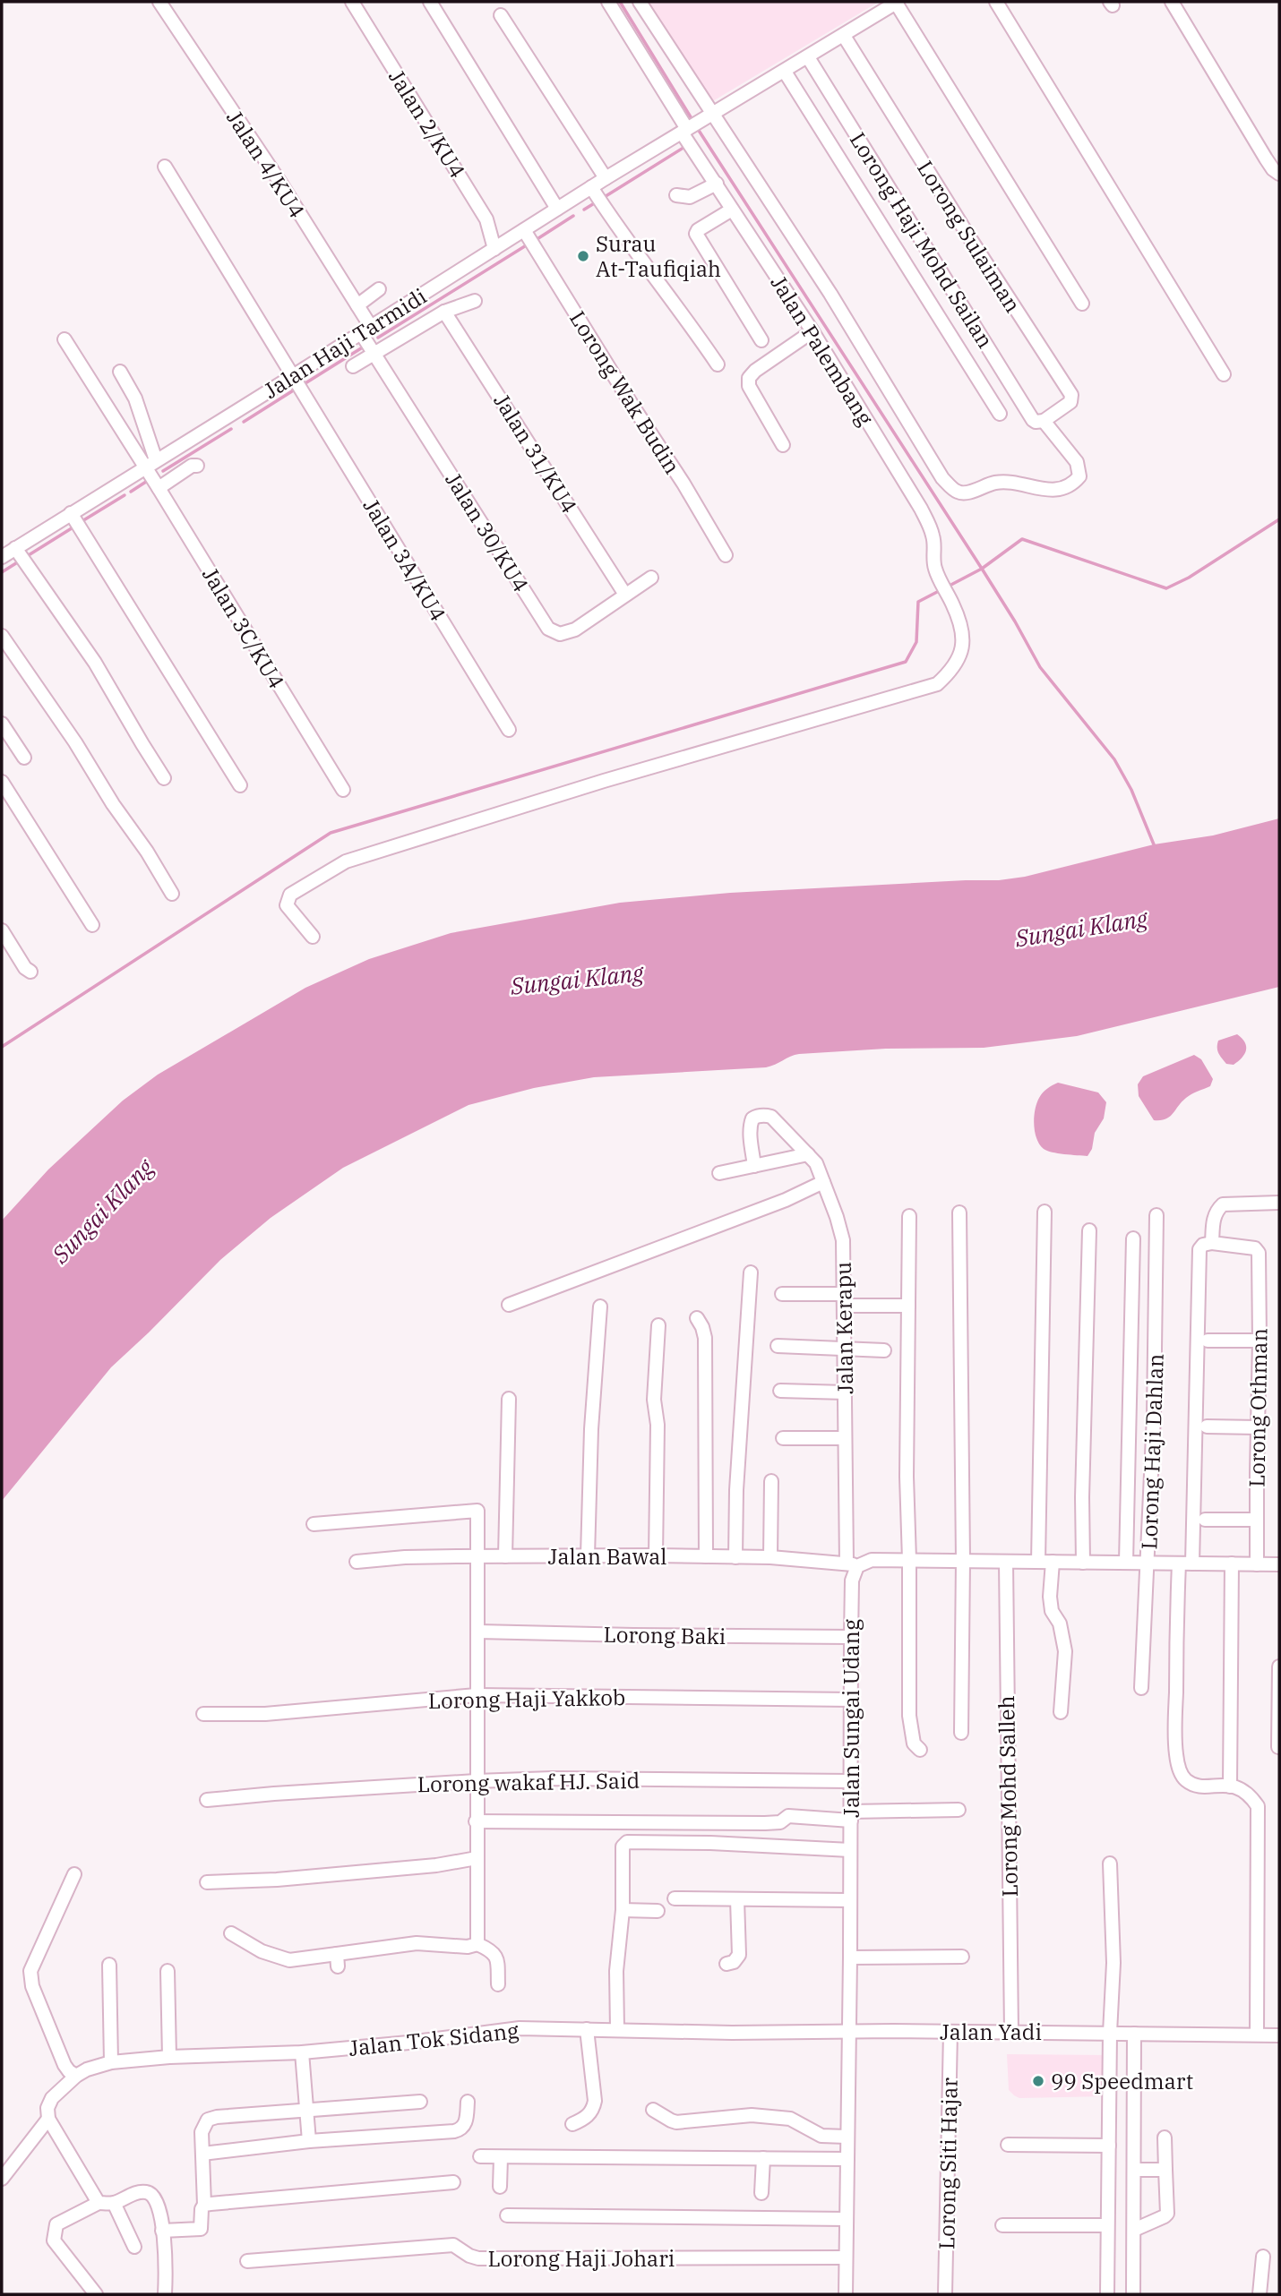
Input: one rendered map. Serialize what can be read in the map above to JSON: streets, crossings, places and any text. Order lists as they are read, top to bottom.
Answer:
{
  "streets": {
    "street": [
      "Jalan 2/KU4",
      "Jalan 4/KU4",
      "Lorong Sulaiman",
      "Lorong Haji Mohd Sailan",
      "Jalan Haji Tarmidi",
      "Jalan Palembang",
      "Lorong Wak Budin",
      "Jalan 31/KU4",
      "Jalan 30/KU4",
      "Jalan 3A/KU4",
      "Jalan 3C/KU4",
      "Jalan Kerapu",
      "Lorong Othman",
      "Lorong Haji Dahlan",
      "Jalan Bawal",
      "Lorong Baki",
      "Lorong Haji Yakkob",
      "Jalan Sungai Udang",
      "Lorong wakaf HJ. Said",
      "Lorong Mohd Salleh",
      "Jalan Yadi",
      "Jalan Tok Sidang",
      "Lorong Siti Hajar",
      "Lorong Haji Johari"
    ]
  },
  "crossings": [
    ["Jalan 2/KU4", "Jalan Haji Tarmidi"],
    ["Jalan 4/KU4", "Jalan Haji Tarmidi"],
    ["Jalan 4/KU4", "Jalan 30/KU4"],
    ["Lorong Sulaiman", "Lorong Haji Mohd Sailan"],
    ["Lorong Sulaiman", "Jalan Haji Tarmidi"],
    ["Lorong Haji Mohd Sailan", "Jalan Haji Tarmidi"],
    ["Jalan Haji Tarmidi", "Jalan Palembang"],
    ["Jalan Haji Tarmidi", "Lorong Wak Budin"],
    ["Jalan Haji Tarmidi", "Jalan 30/KU4"],
    ["Jalan Haji Tarmidi", "Jalan 3A/KU4"],
    ["Jalan Haji Tarmidi", "Jalan 3C/KU4"],
    ["Jalan 31/KU4", "Jalan 30/KU4"],
    ["Jalan Kerapu", "Jalan Bawal"],
    ["Jalan Kerapu", "Jalan Sungai Udang"],
    ["Jalan Bawal", "Jalan Sungai Udang"],
    ["Lorong Baki", "Jalan Sungai Udang"],
    ["Lorong Haji Yakkob", "Jalan Sungai Udang"],
    ["Jalan Sungai Udang", "Lorong wakaf HJ. Said"],
    ["Jalan Sungai Udang", "Jalan Yadi"],
    ["Jalan Sungai Udang", "Jalan Tok Sidang"],
    ["Jalan Sungai Udang", "Lorong Haji Johari"],
    ["Lorong Mohd Salleh", "Jalan Yadi"],
    ["Jalan Yadi", "Jalan Tok Sidang"],
    ["Jalan Yadi", "Lorong Siti Hajar"]
  ],
  "water": ["Sungai Klang"],
  "places": ["Surau At-Taufiqiah", "99 Speedmart"]
}
